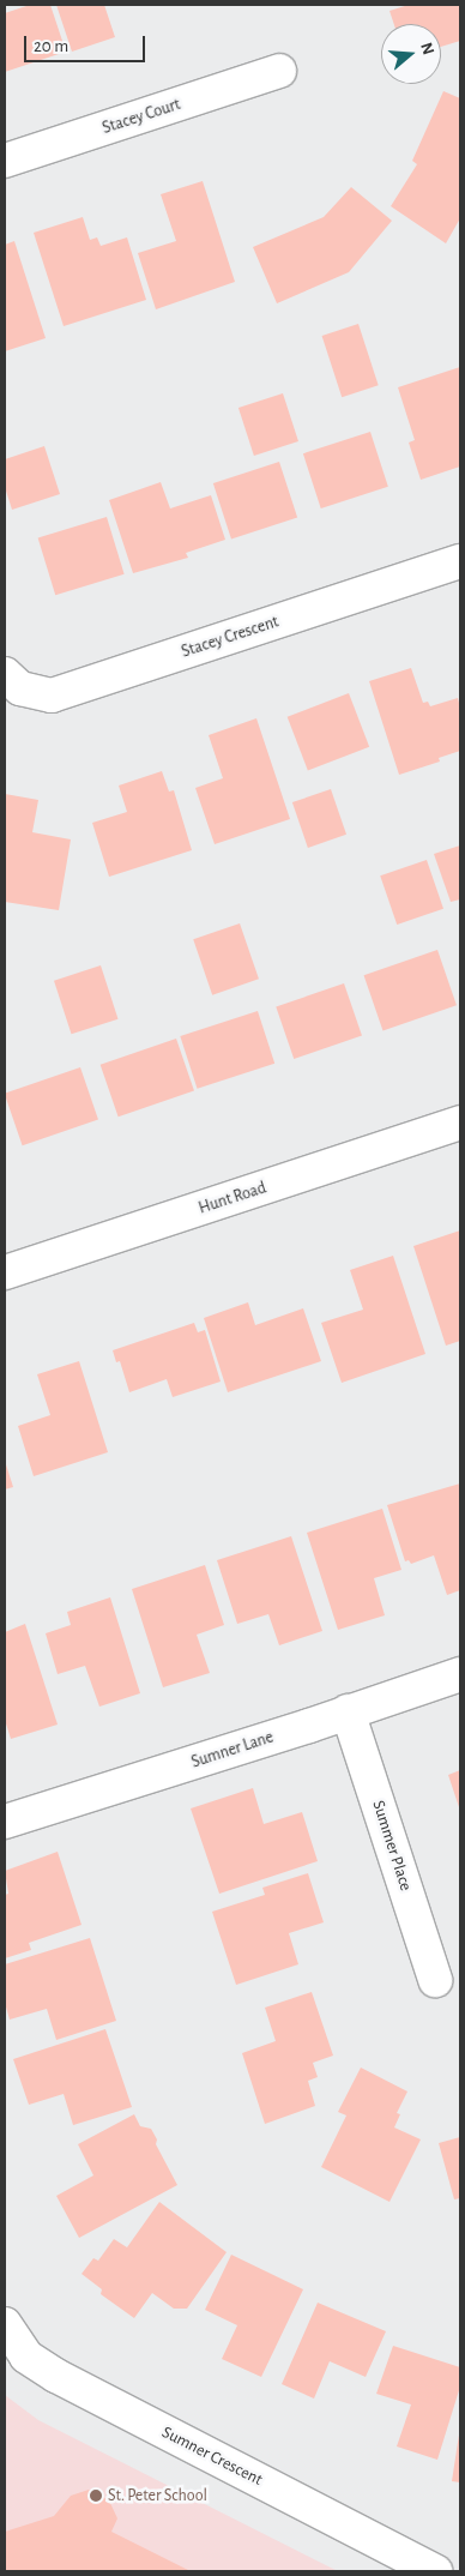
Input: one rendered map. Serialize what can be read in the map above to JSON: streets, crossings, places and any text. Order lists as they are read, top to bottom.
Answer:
{
  "streets": {
    "street": [
      "Stacey Court",
      "Stacey Crescent",
      "Hunt Road",
      "Sumner Lane",
      "Summer Place",
      "Sumner Crescent"
    ]
  },
  "crossings": [
    ["Sumner Lane", "Summer Place"]
  ],
  "places": ["St. Peter School"],
  "scale_bar": "20 m",
  "north": "right"
}
